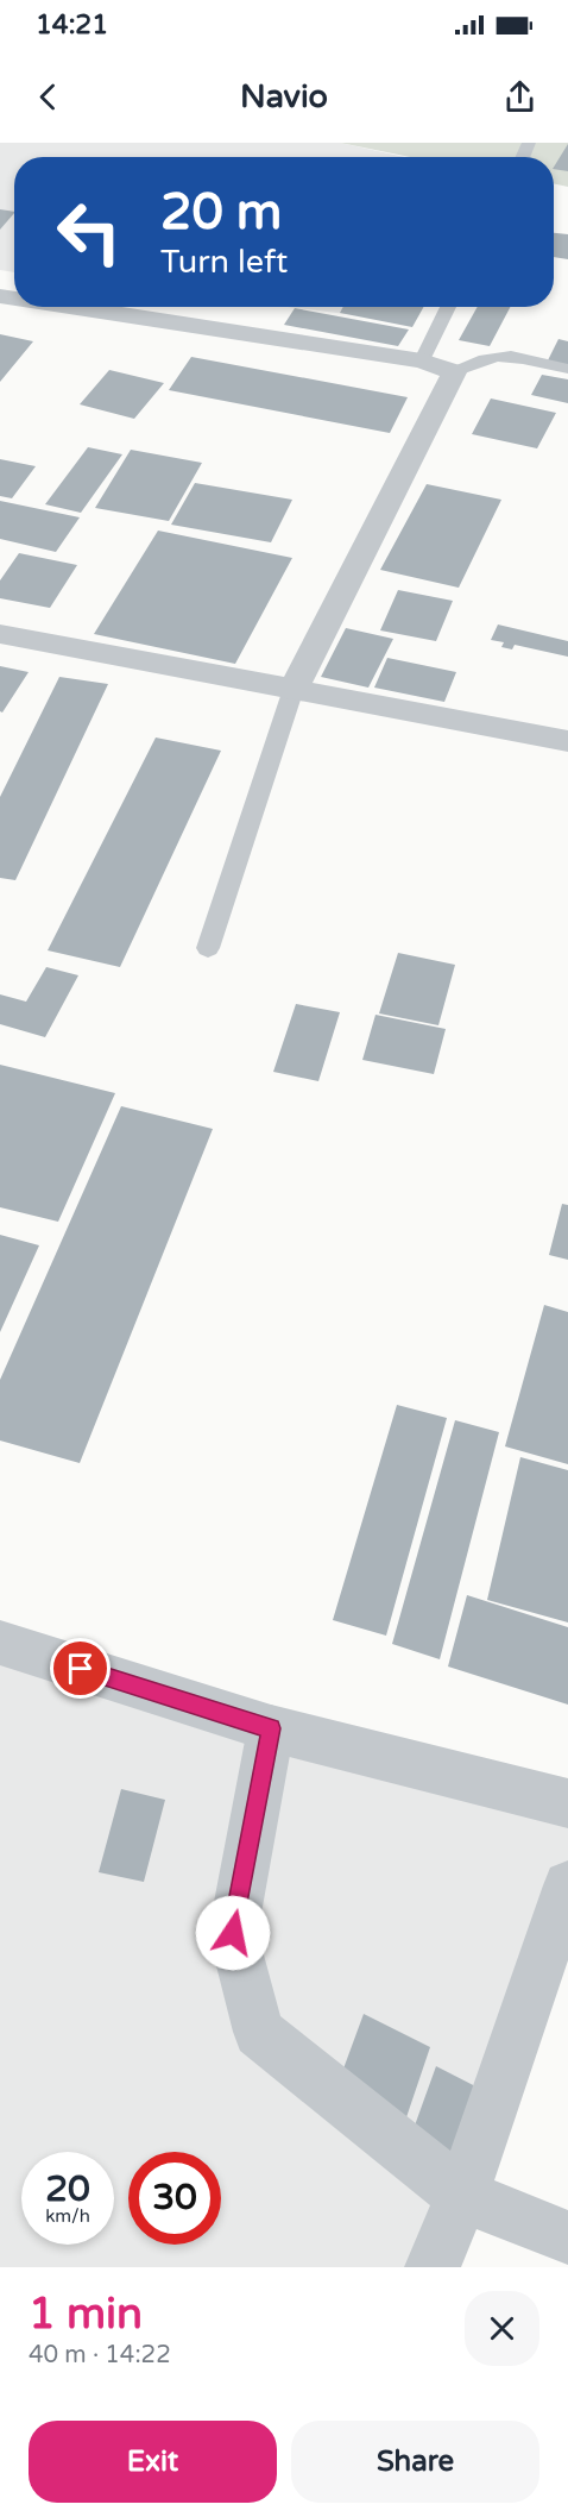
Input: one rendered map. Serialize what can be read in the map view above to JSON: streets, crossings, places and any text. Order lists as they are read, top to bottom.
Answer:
{
  "page": {
    "status": "14:21",
    "header": "Navio",
    "turn": ["20 m", "Turn left"],
    "speed": "20 km/h",
    "limit": "30",
    "heading": ["1 min", "40 m · 14:22"],
    "buttons": ["Exit", "Share"]
  }
}
